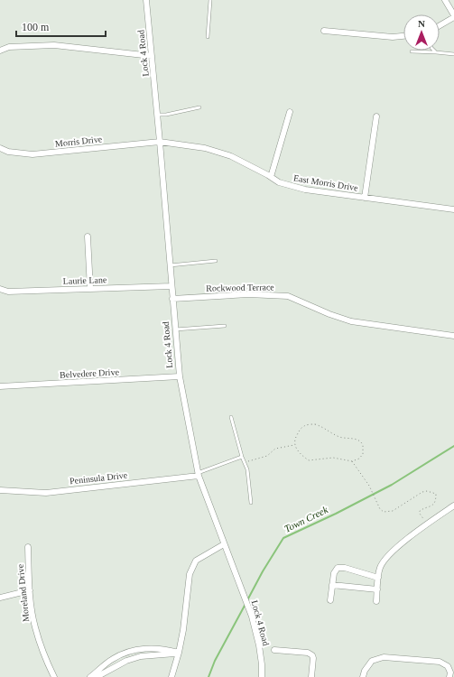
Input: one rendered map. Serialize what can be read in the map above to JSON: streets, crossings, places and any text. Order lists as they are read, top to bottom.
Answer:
{
  "streets": {
    "street": [
      "Lock 4 Road",
      "Morris Drive",
      "East Morris Drive",
      "Laurie Lane",
      "Rockwood Terrace",
      "Belvedere Drive",
      "Peninsula Drive",
      "Moreland Drive"
    ]
  },
  "crossings": [
    ["Lock 4 Road", "Morris Drive"],
    ["Lock 4 Road", "East Morris Drive"],
    ["Lock 4 Road", "Laurie Lane"],
    ["Lock 4 Road", "Rockwood Terrace"],
    ["Lock 4 Road", "Belvedere Drive"],
    ["Lock 4 Road", "Peninsula Drive"],
    ["Morris Drive", "East Morris Drive"]
  ],
  "water": ["Town Creek"],
  "scale_bar": "100 m",
  "north": "top"
}
